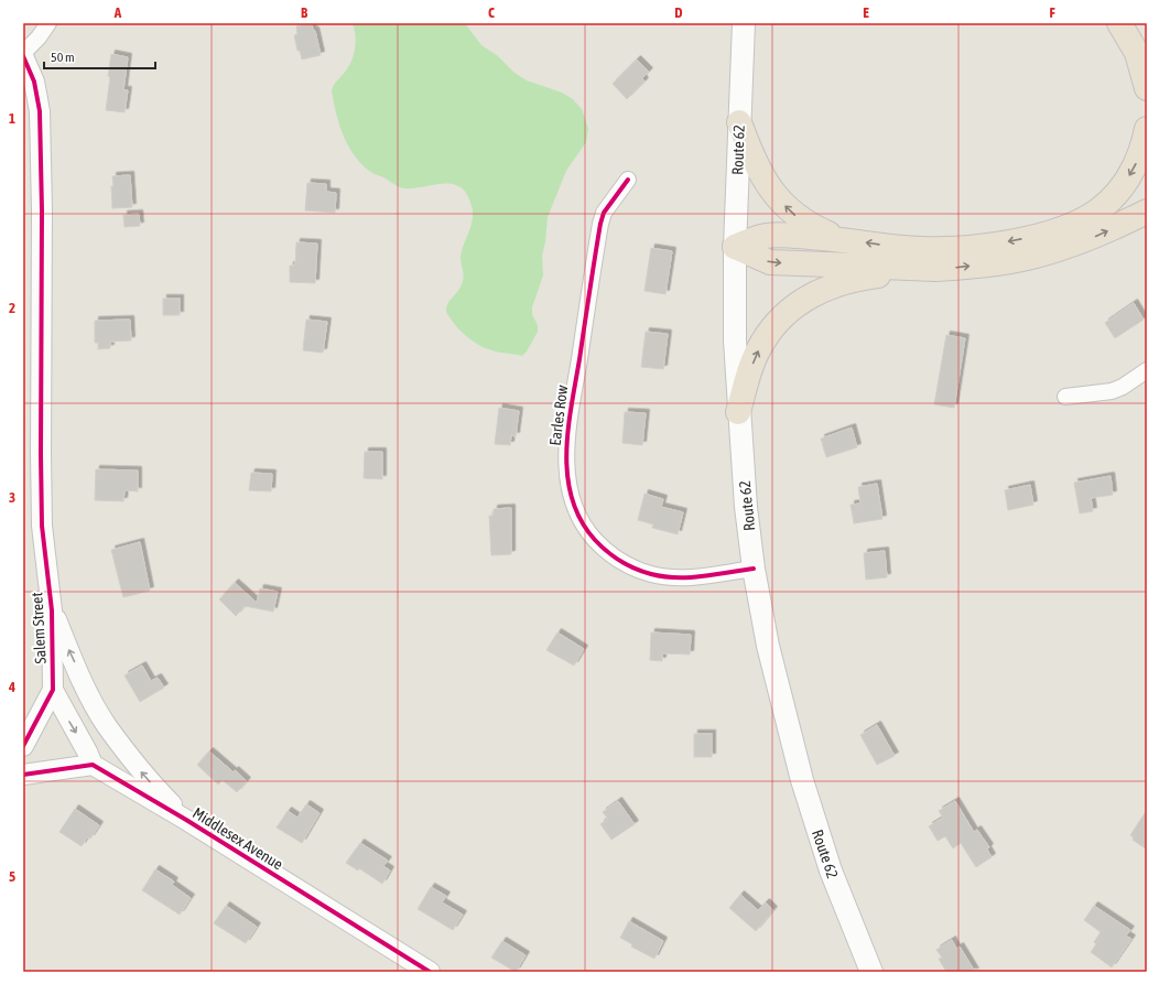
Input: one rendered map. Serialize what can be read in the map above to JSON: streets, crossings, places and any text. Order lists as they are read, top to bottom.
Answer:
{
  "streets": {
    "main road": ["Route 62"],
    "street": ["Earles Row", "Salem Street", "Middlesex Avenue"]
  },
  "crossings": [
    ["Route 62", "Earles Row"],
    ["Salem Street", "Middlesex Avenue"]
  ],
  "scale_bar": "50 m",
  "grid": {
    "columns": [
      "A",
      "B",
      "C",
      "D",
      "E",
      "F"
    ],
    "rows": [
      "1",
      "2",
      "3",
      "4",
      "5"
    ]
  }
}
